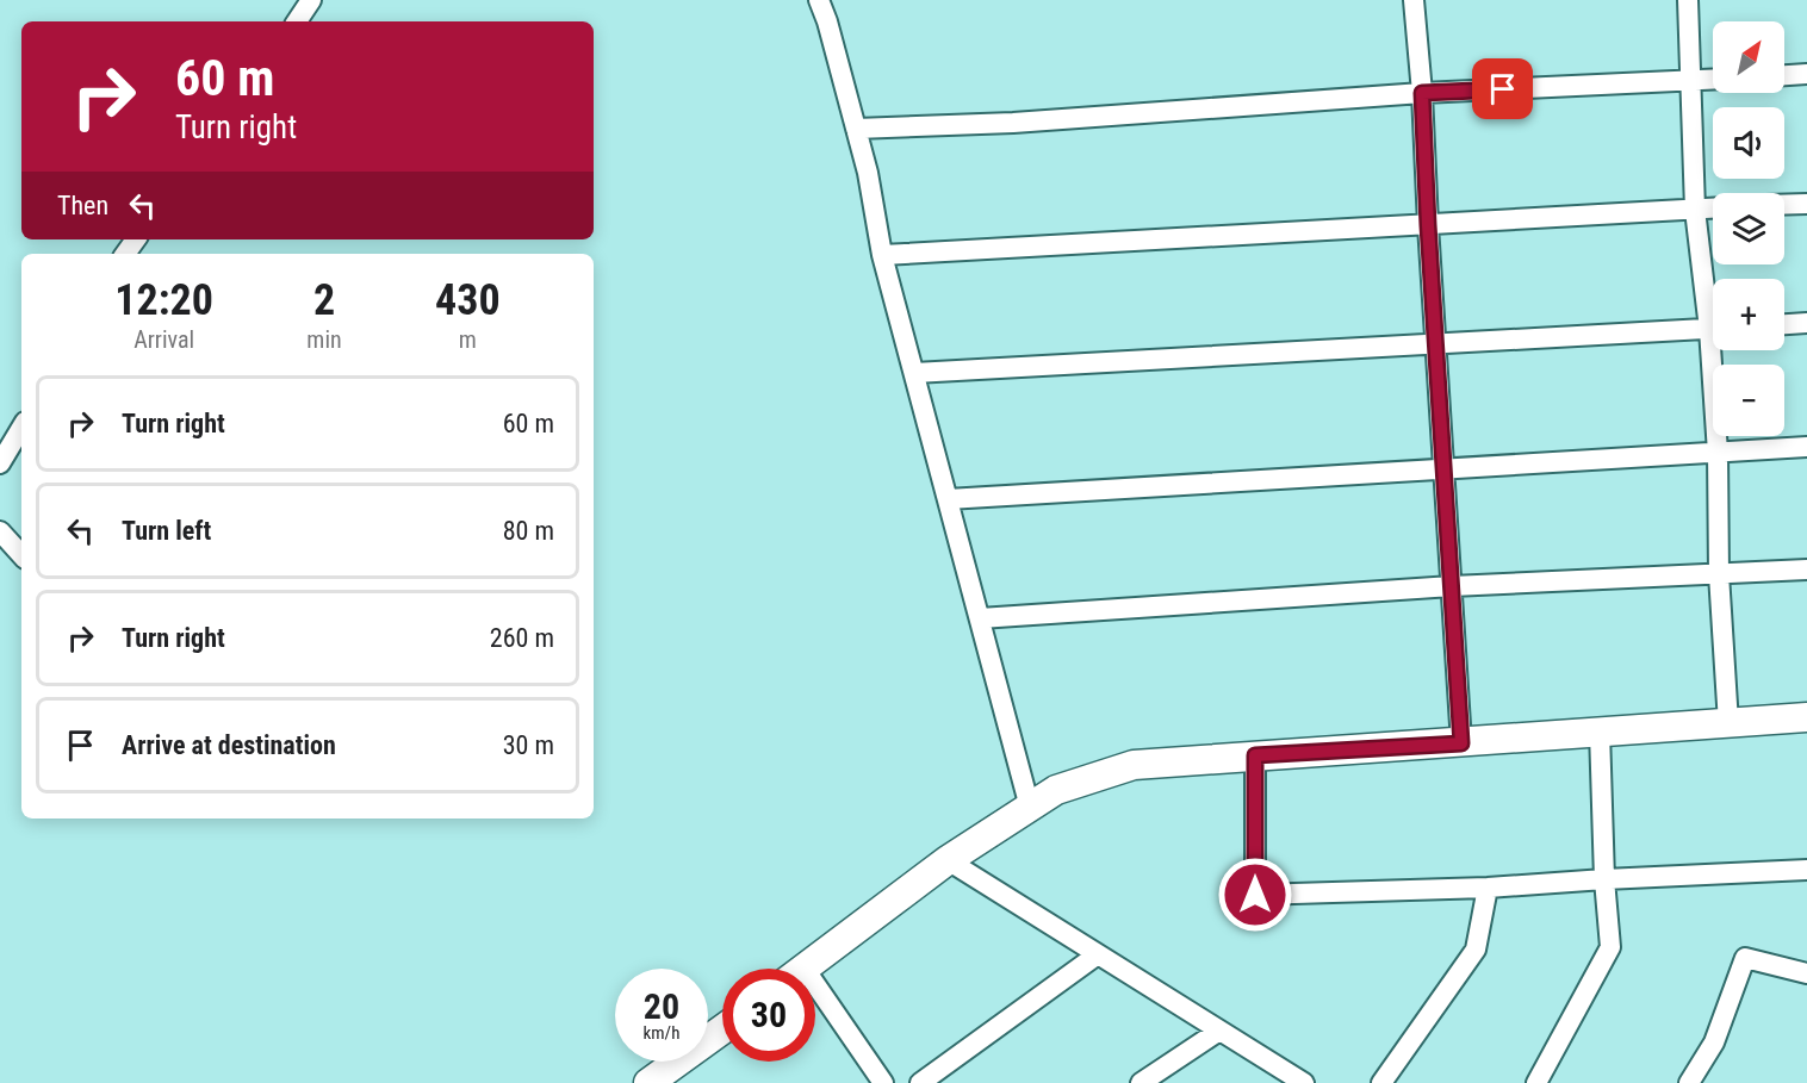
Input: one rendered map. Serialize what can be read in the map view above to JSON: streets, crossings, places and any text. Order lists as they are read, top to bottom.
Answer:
{
  "north": "top right",
  "page": {
    "map_buttons": ["+", "−"],
    "turn": ["60 m", "Turn right"],
    "then": "Then",
    "eta": [
      "12:20",
      "Arrival",
      "2",
      "min",
      "430",
      "m"
    ],
    "list": [
      {
        "name": "Turn right",
        "value": "60 m"
      },
      {
        "name": "Turn left",
        "value": "80 m"
      },
      {
        "name": "Turn right",
        "value": "260 m"
      },
      {
        "name": "Arrive at destination",
        "value": "30 m"
      }
    ],
    "speed": "20 km/h",
    "limit": "30"
  }
}
